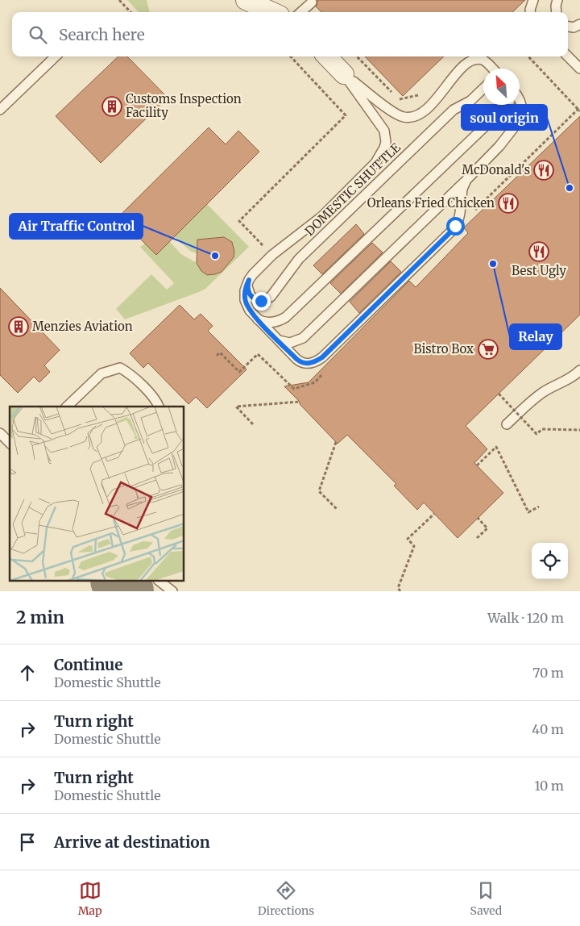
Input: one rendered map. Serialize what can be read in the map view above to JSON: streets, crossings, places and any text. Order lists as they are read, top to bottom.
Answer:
{
  "streets": {
    "lane": ["DOMESTIC SHUTTLE"]
  },
  "places": {
    "building": ["Customs Inspection Facility", "Menzies Aviation"],
    "restaurant": ["McDonald's", "Orleans Fried Chicken", "Best Ugly"],
    "other": ["soul origin", "Air Traffic Control", "Relay"],
    "supermarket": ["Bistro Box"]
  },
  "north": "top left",
  "page": {
    "search": "Search here",
    "heading": ["2 min", "Walk · 120 m"],
    "list": [
      ["Continue", "Domestic Shuttle", "70 m"],
      ["Turn right", "Domestic Shuttle", "40 m"],
      ["Turn right", "Domestic Shuttle", "10 m"],
      "Arrive at destination"
    ],
    "nav": ["Map", "Directions", "Saved"]
  }
}
